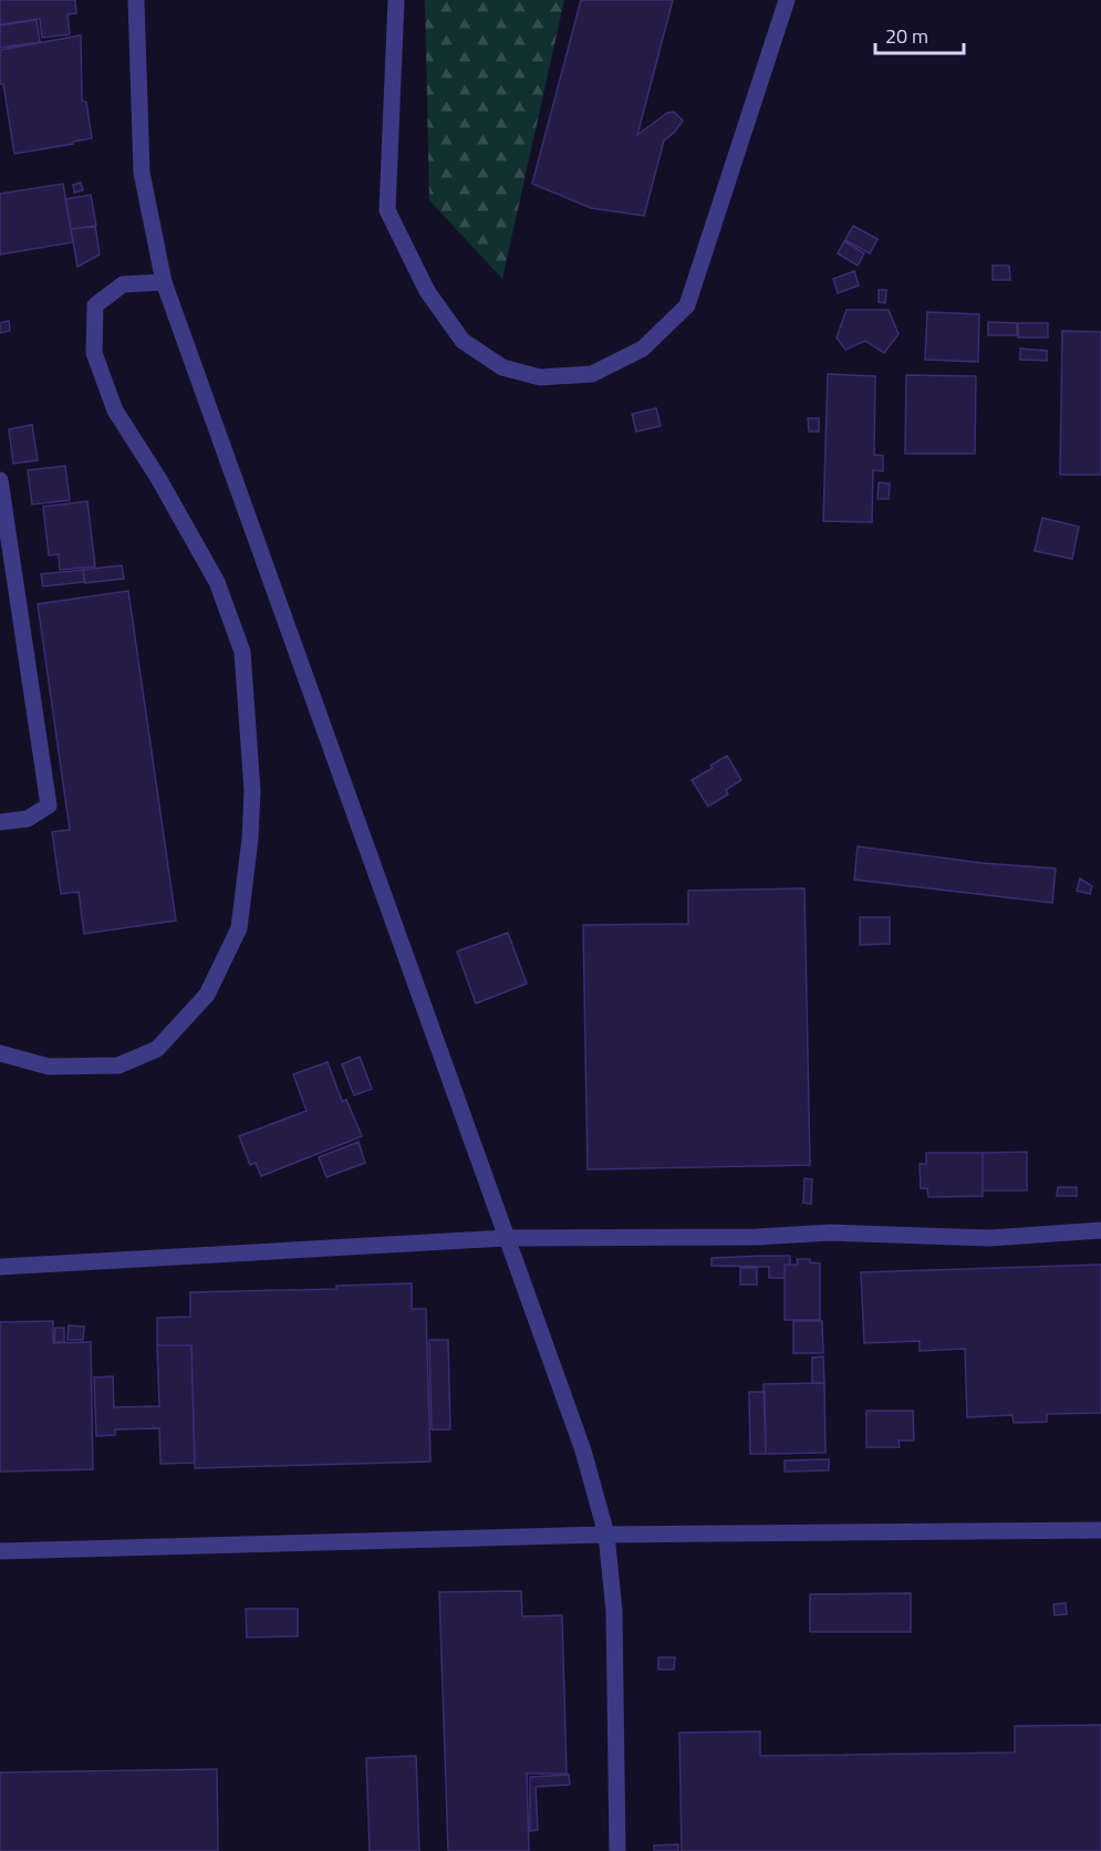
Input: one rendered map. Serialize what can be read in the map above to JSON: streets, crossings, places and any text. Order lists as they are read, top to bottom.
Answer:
{
  "scale_bar": "20 m"
}
